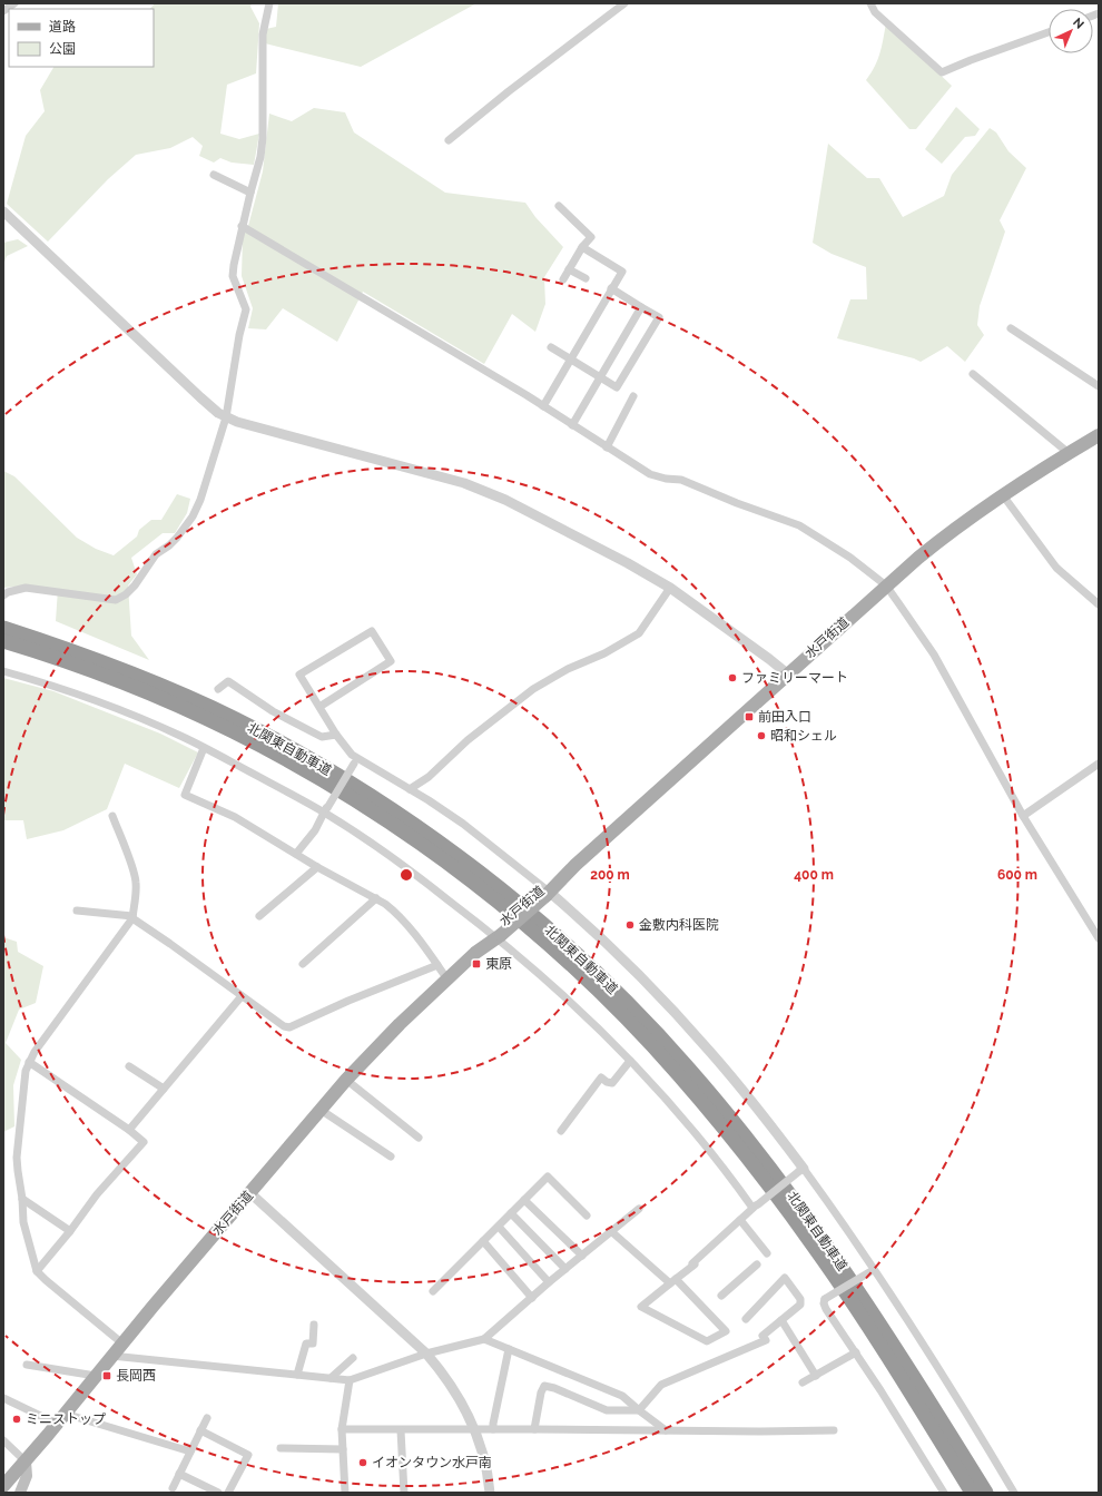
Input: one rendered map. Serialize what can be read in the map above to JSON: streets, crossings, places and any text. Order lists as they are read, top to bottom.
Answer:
{
  "streets": {
    "highway": ["北関東自動車道"],
    "main road": ["水戸街道"]
  },
  "places": {
    "other": [
      "ファミリーマート",
      "昭和シェル",
      "金敷内科医院",
      "ミニストップ",
      "イオンタウン水戸南"
    ],
    "transit": ["前田入口", "東原", "長岡西"]
  },
  "legend": ["道路", "公園"],
  "north": "top right",
  "rings": ["200 m", "400 m", "600 m"]
}
